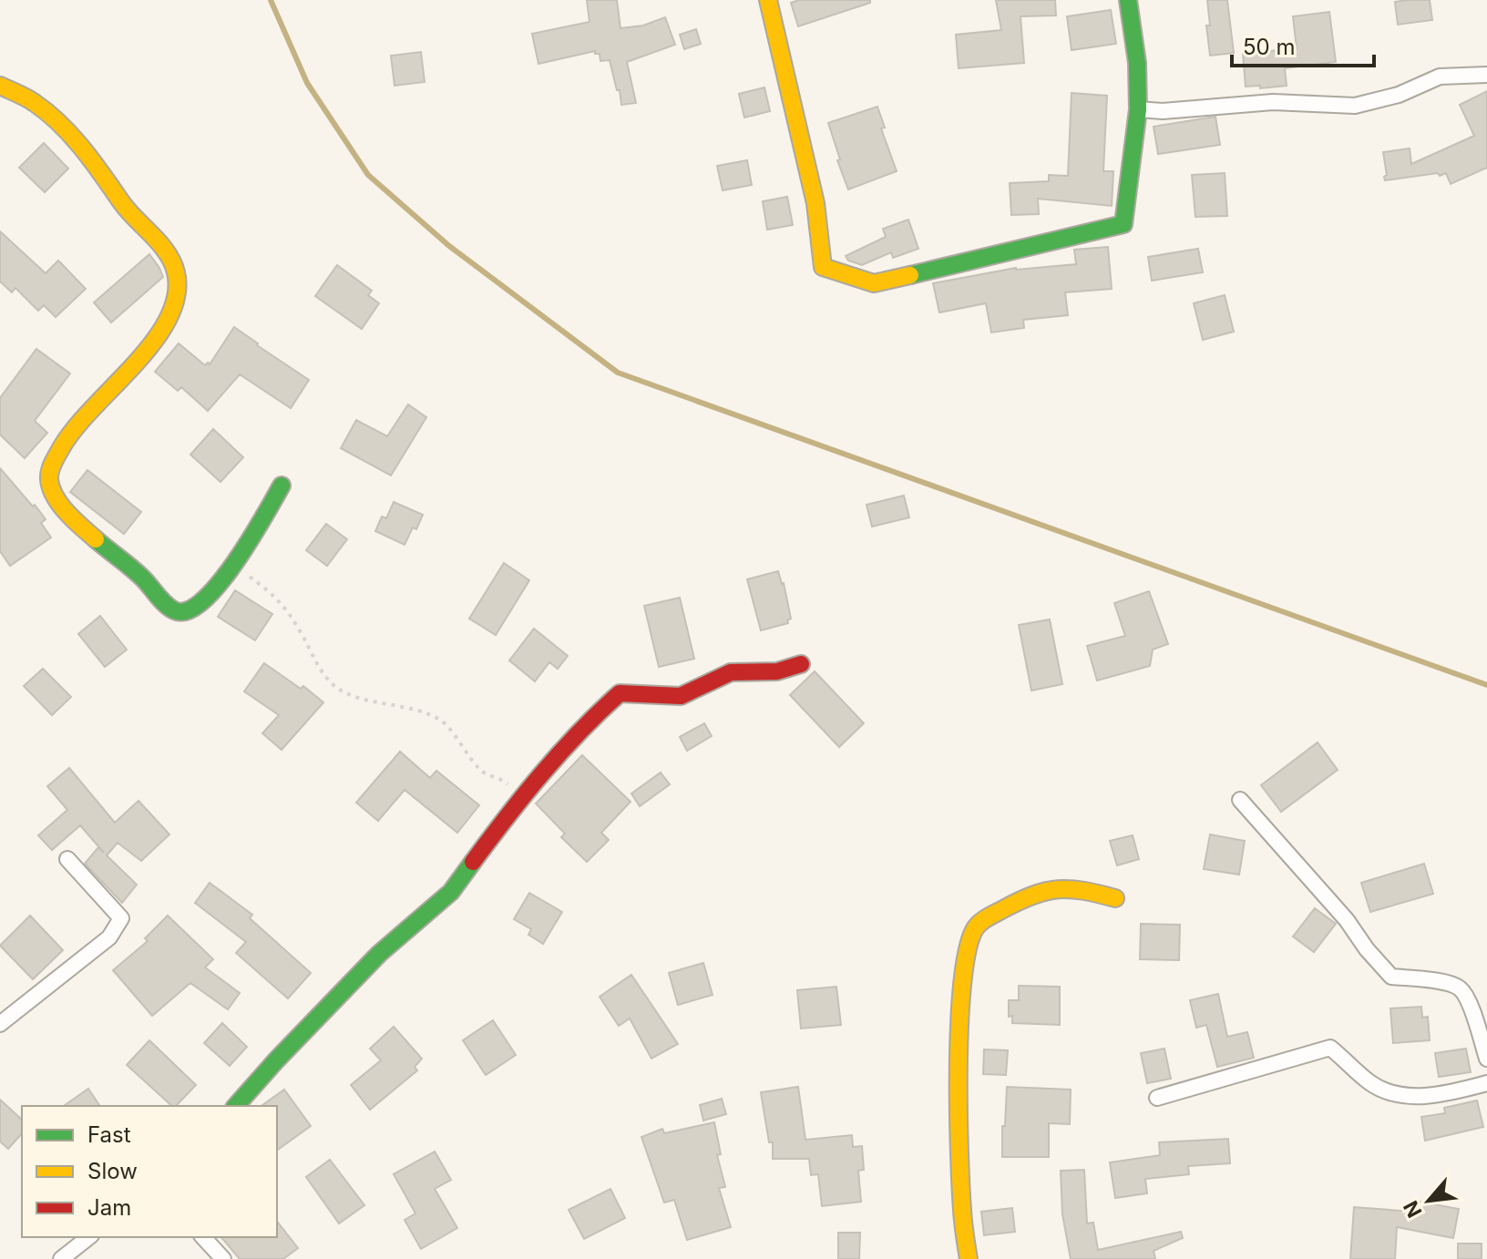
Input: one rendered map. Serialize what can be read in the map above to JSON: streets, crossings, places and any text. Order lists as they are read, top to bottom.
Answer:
{
  "legend": ["Fast", "Slow", "Jam"],
  "scale_bar": "50 m",
  "north": "bottom left"
}
